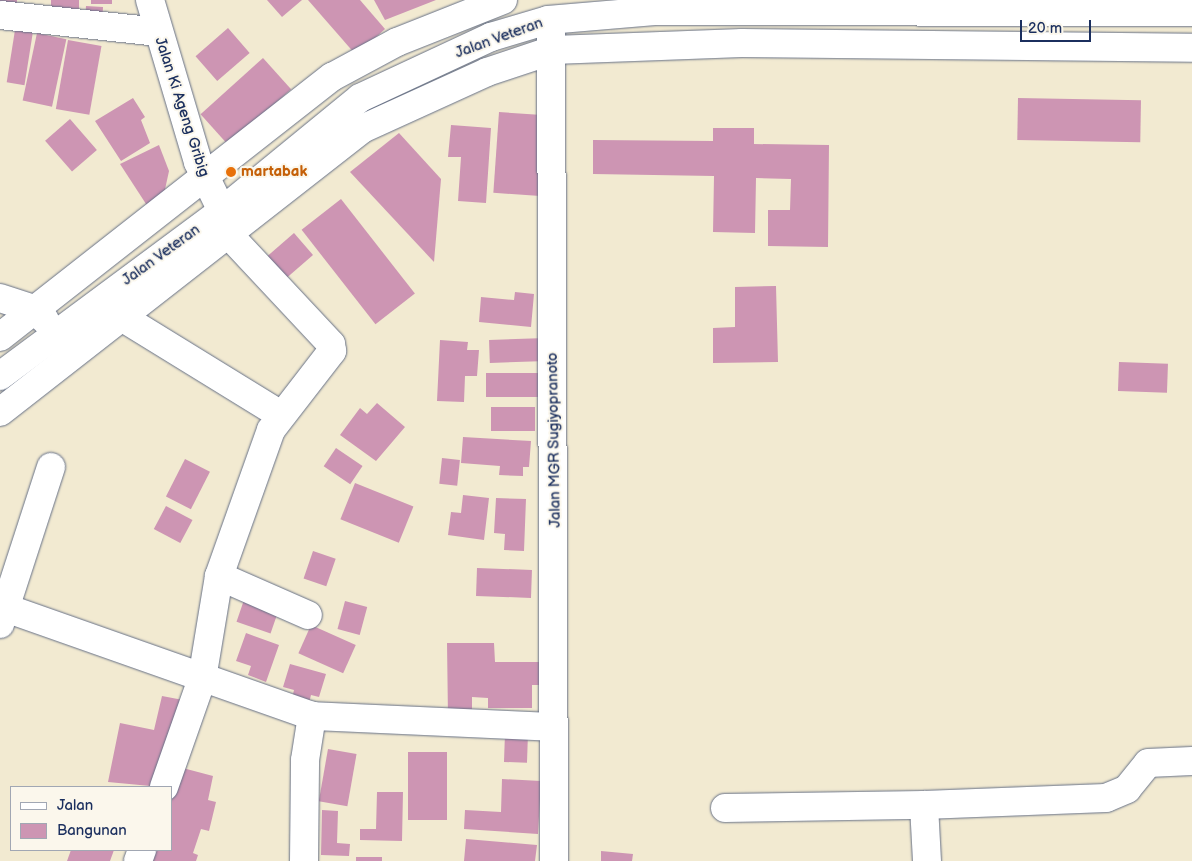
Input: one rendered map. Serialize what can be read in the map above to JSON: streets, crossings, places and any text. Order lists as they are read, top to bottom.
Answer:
{
  "streets": {
    "street": ["Jalan Veteran", "Jalan Ki Ageng Gribig", "Jalan MGR Sugiyopranoto"]
  },
  "crossings": [
    ["Jalan Veteran", "Jalan Ki Ageng Gribig"],
    ["Jalan Veteran", "Jalan MGR Sugiyopranoto"]
  ],
  "places": ["martabak"],
  "legend": ["Jalan", "Bangunan"],
  "scale_bar": "20 m"
}
